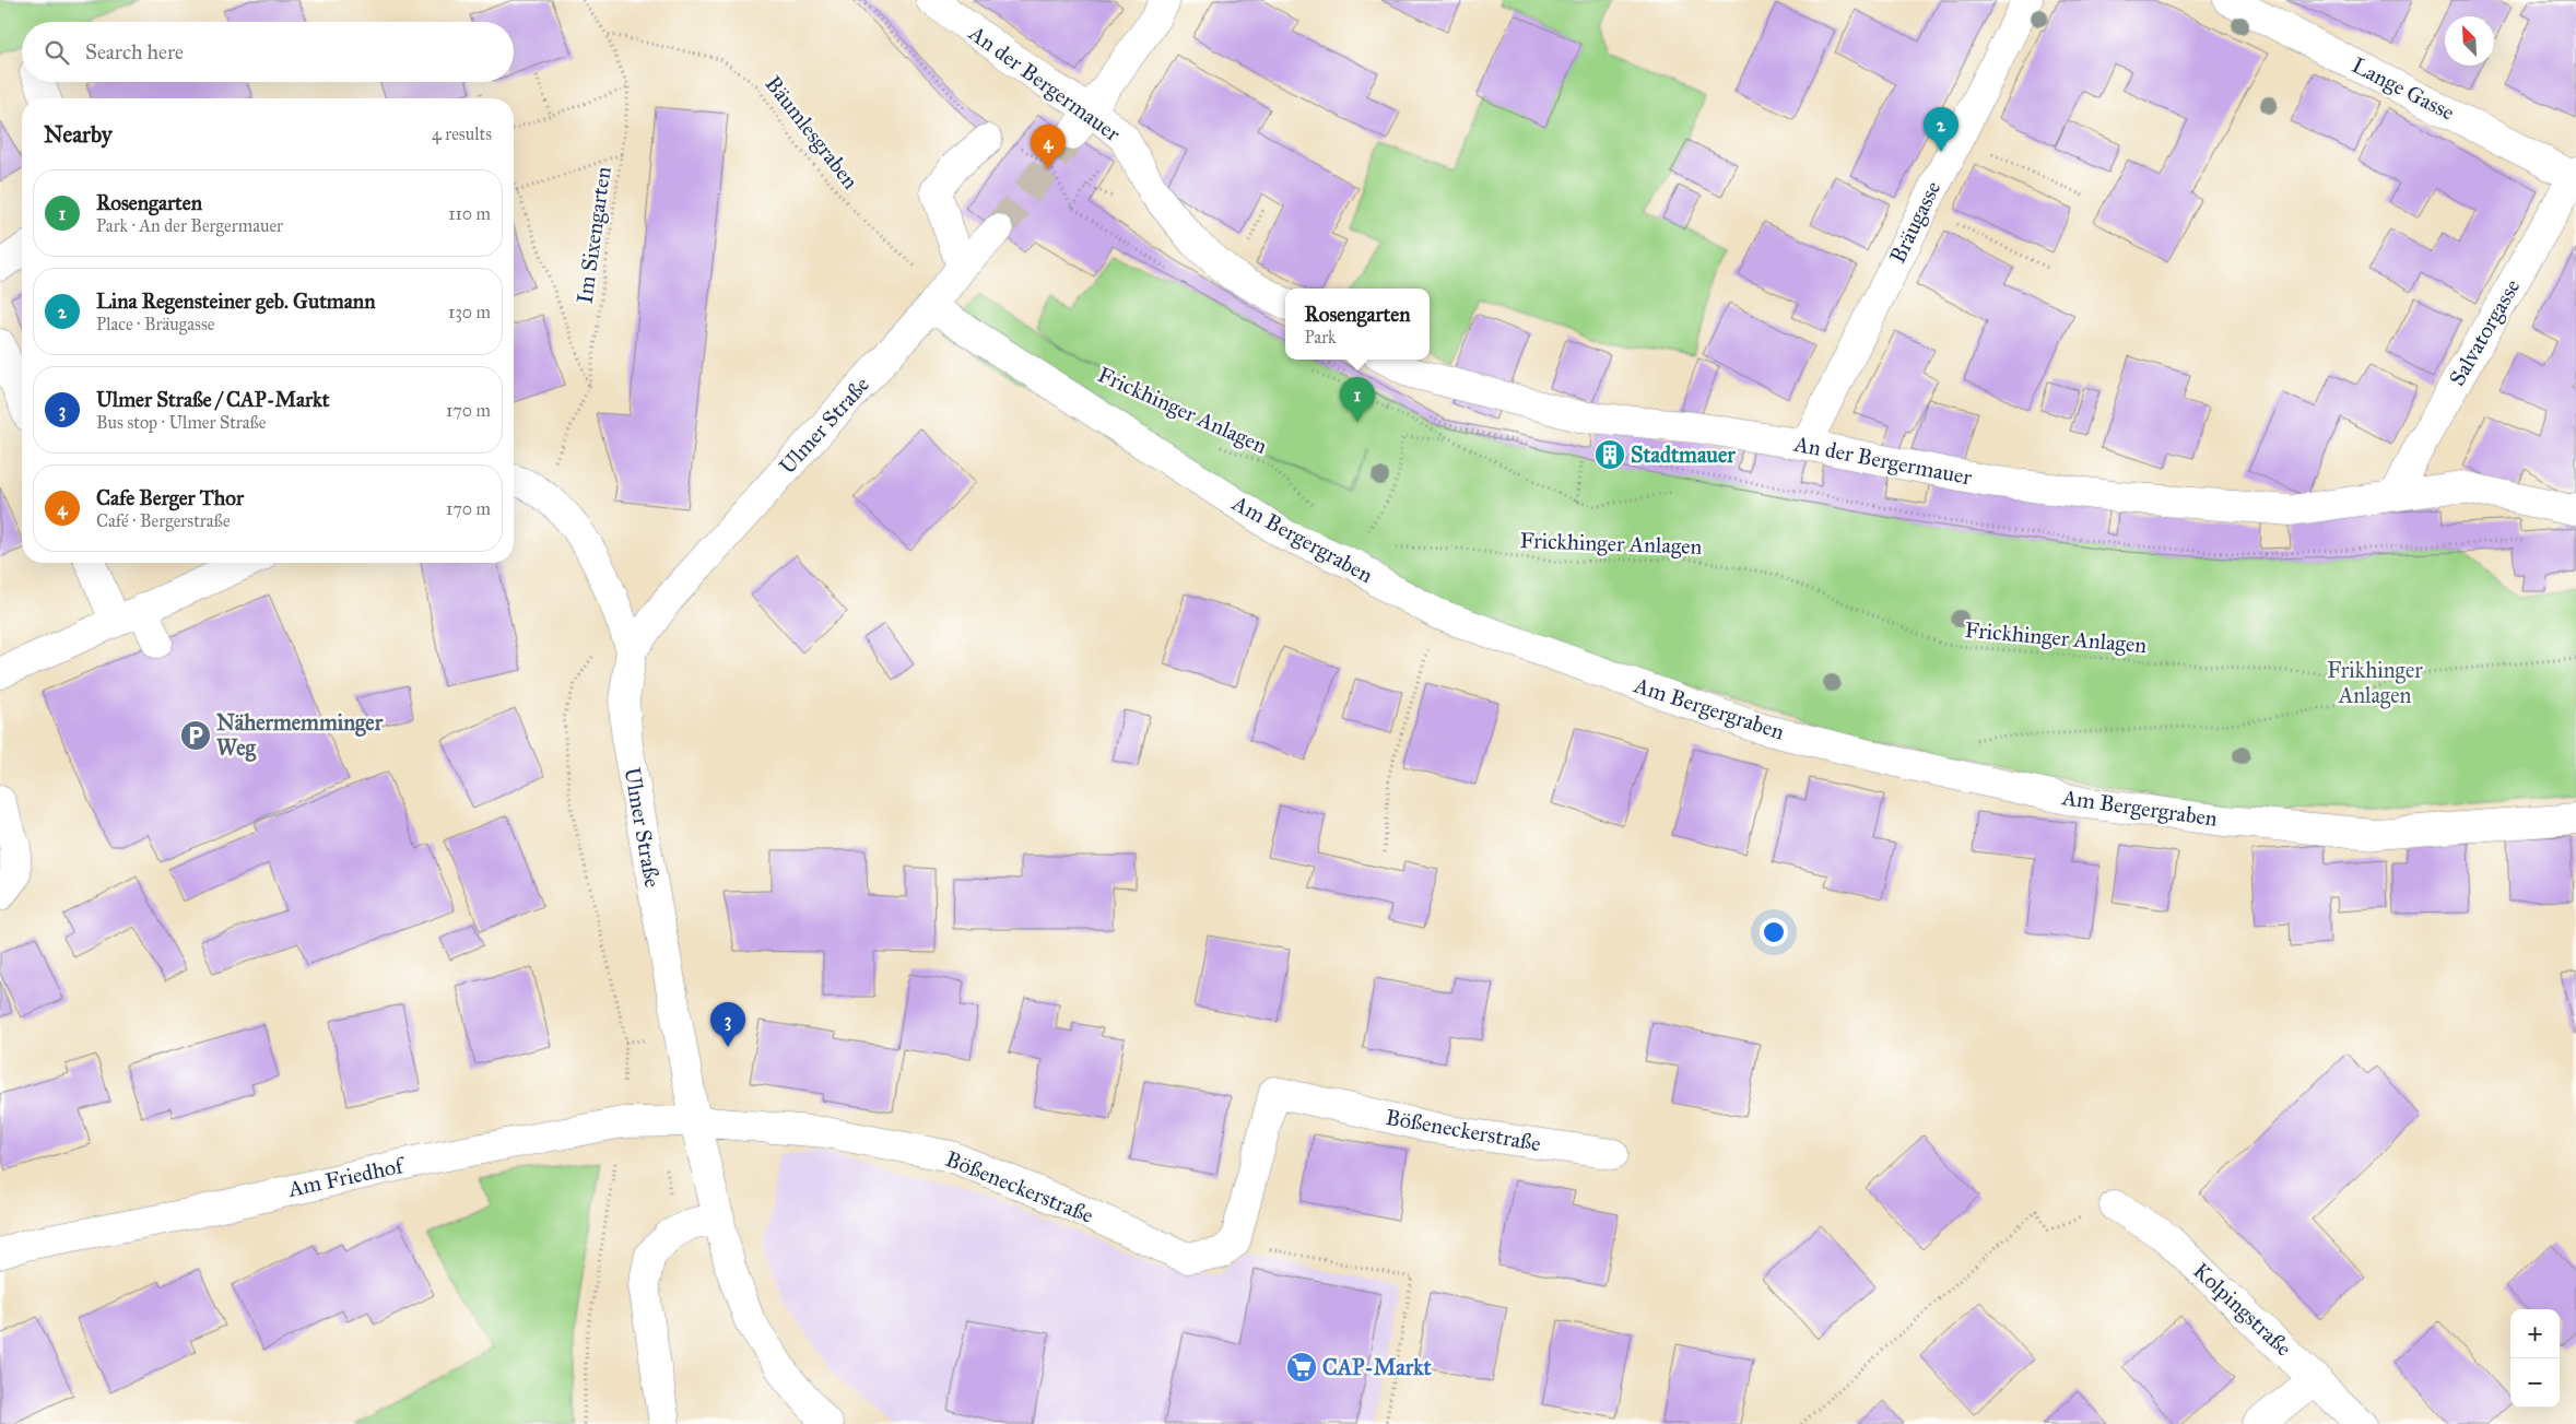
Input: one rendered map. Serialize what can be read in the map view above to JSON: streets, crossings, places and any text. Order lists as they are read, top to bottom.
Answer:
{
  "streets": {
    "street": [
      "An der Bergermauer",
      "Lange Gasse",
      "Bräugasse",
      "Salvatorgasse",
      "Ulmer Straße",
      "Am Bergergraben",
      "Bößeneckerstraße",
      "Am Friedhof",
      "Kolpingstraße"
    ],
    "path": ["Bäumlesgraben", "Im Sixengarten", "Frickhinger Anlagen"]
  },
  "crossings": [
    ["An der Bergermauer", "Bräugasse"],
    ["An der Bergermauer", "Salvatorgasse"],
    ["Lange Gasse", "Salvatorgasse"],
    ["Bäumlesgraben", "Im Sixengarten"],
    ["Bäumlesgraben", "Ulmer Straße"],
    ["Bäumlesgraben", "Am Bergergraben"],
    ["Ulmer Straße", "Am Bergergraben"],
    ["Ulmer Straße", "Bößeneckerstraße"],
    ["Ulmer Straße", "Am Friedhof"],
    ["Bößeneckerstraße", "Am Friedhof"]
  ],
  "parks": ["Frikhinger Anlagen"],
  "places": {
    "building": ["Stadtmauer"],
    "parking": ["Nähermemminger Weg"],
    "supermarket": ["CAP-Markt"]
  },
  "north": "top left",
  "page": {
    "search": "Search here",
    "heading": ["Nearby", "4 results"],
    "pins": [
      "2",
      "4",
      "1",
      "3"
    ],
    "list": [
      {
        "mark": "1",
        "name": "Rosengarten",
        "note": "Park · An der Bergermauer",
        "value": "110 m"
      },
      {
        "mark": "2",
        "name": "Lina Regensteiner geb. Gutmann",
        "note": "Place · Bräugasse",
        "value": "130 m"
      },
      {
        "mark": "3",
        "name": "Ulmer Straße / CAP-Markt",
        "note": "Bus stop · Ulmer Straße",
        "value": "170 m"
      },
      {
        "mark": "4",
        "name": "Cafe Berger Thor",
        "note": "Café · Bergerstraße",
        "value": "170 m"
      }
    ],
    "popup": ["Rosengarten", "Park"],
    "map_buttons": ["+", "−"]
  }
}
